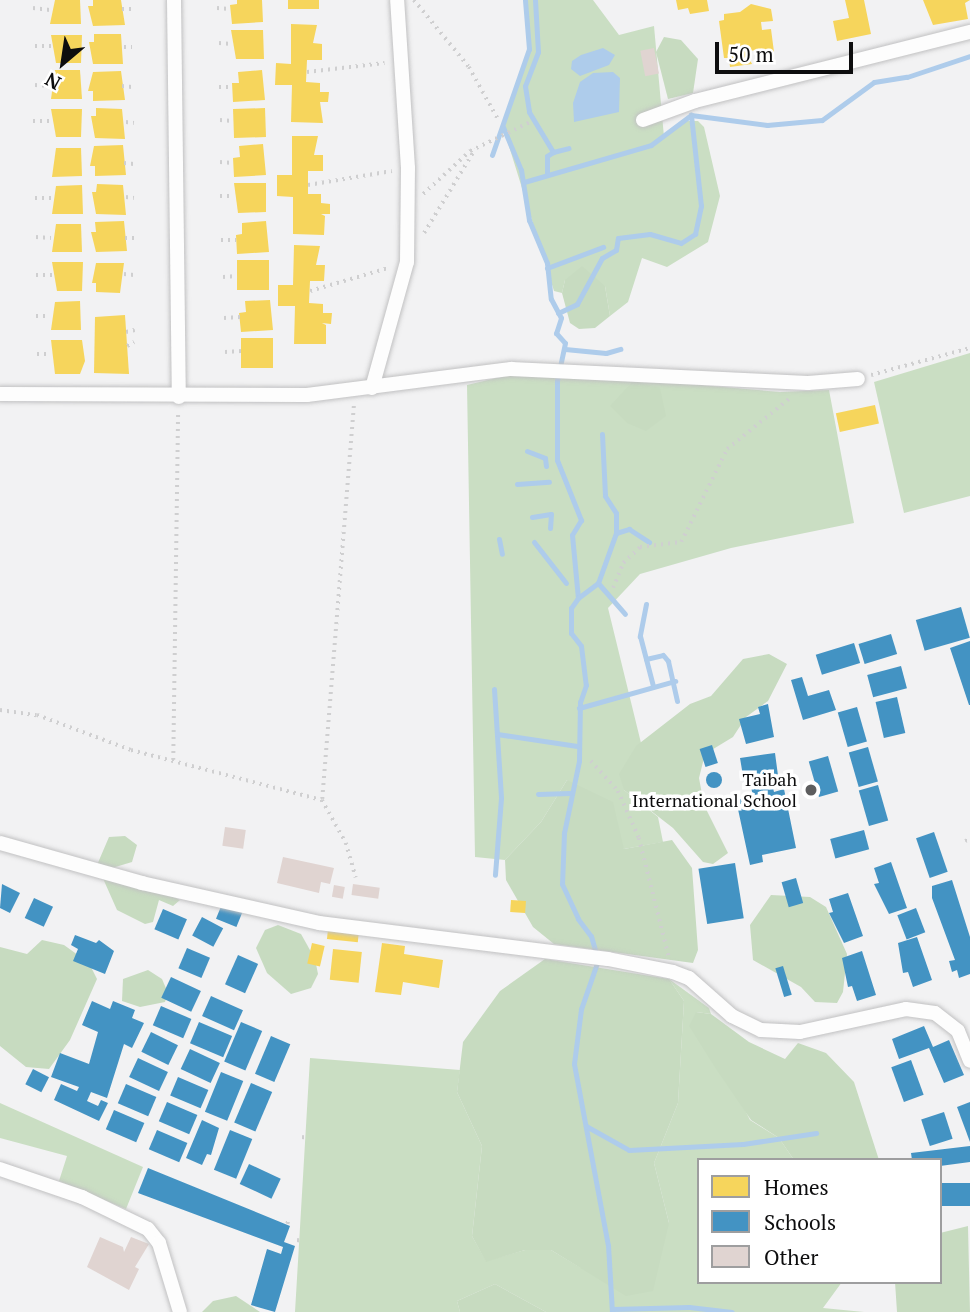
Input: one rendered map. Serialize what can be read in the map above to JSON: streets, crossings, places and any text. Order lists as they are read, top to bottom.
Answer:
{
  "places": ["Taibah International School"],
  "legend": ["Homes", "Schools", "Other"],
  "scale_bar": "50 m",
  "north": "bottom left"
}
